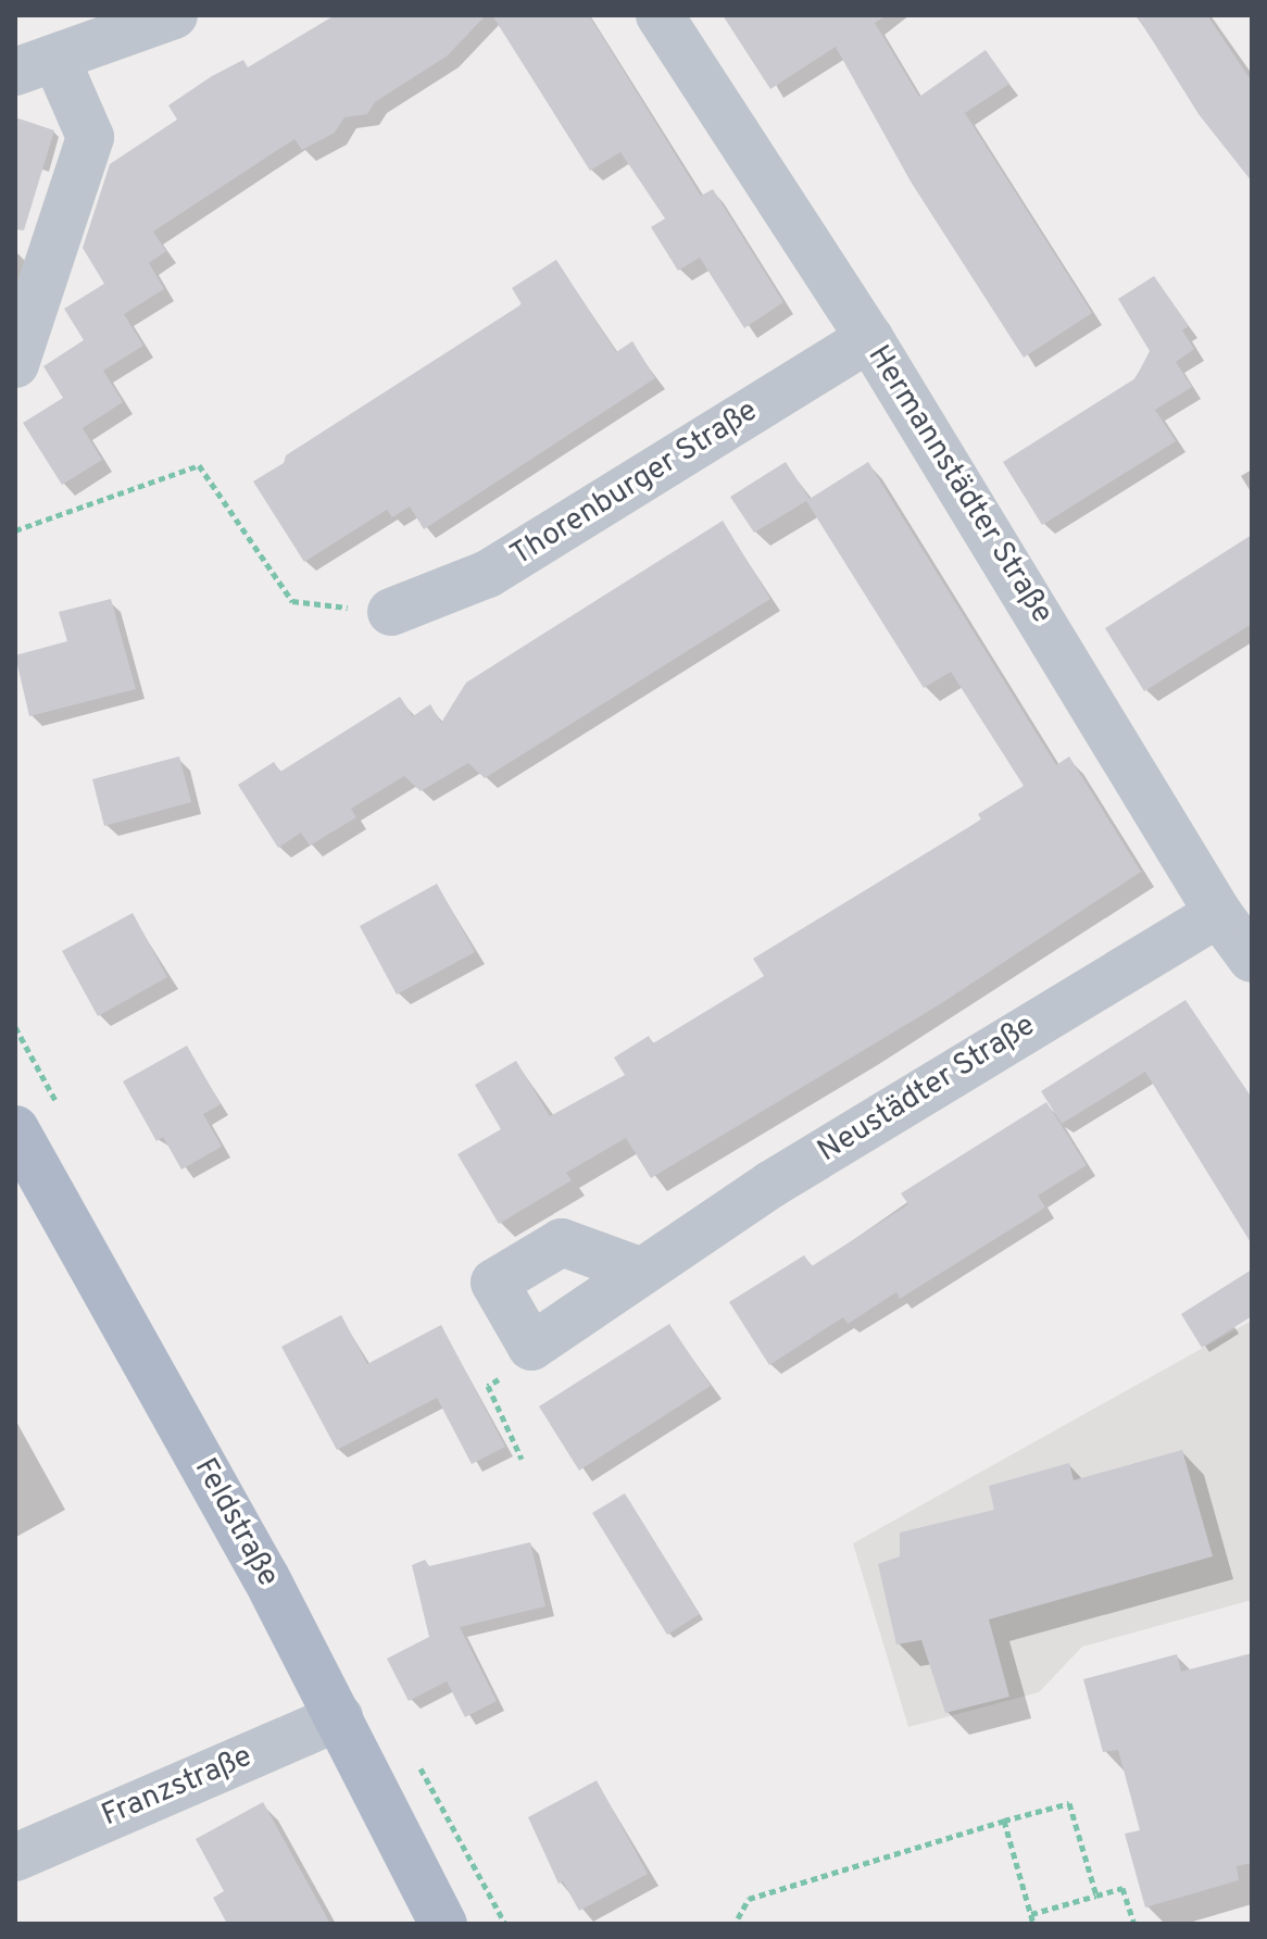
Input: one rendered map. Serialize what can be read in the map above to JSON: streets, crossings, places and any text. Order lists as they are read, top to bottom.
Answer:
{
  "streets": {
    "main road": ["Feldstraße"],
    "street": [
      "Thorenburger Straße",
      "Hermannstädter Straße",
      "Neustädter Straße",
      "Franzstraße"
    ]
  },
  "crossings": [
    ["Thorenburger Straße", "Hermannstädter Straße"],
    ["Hermannstädter Straße", "Neustädter Straße"],
    ["Feldstraße", "Franzstraße"]
  ]
}
